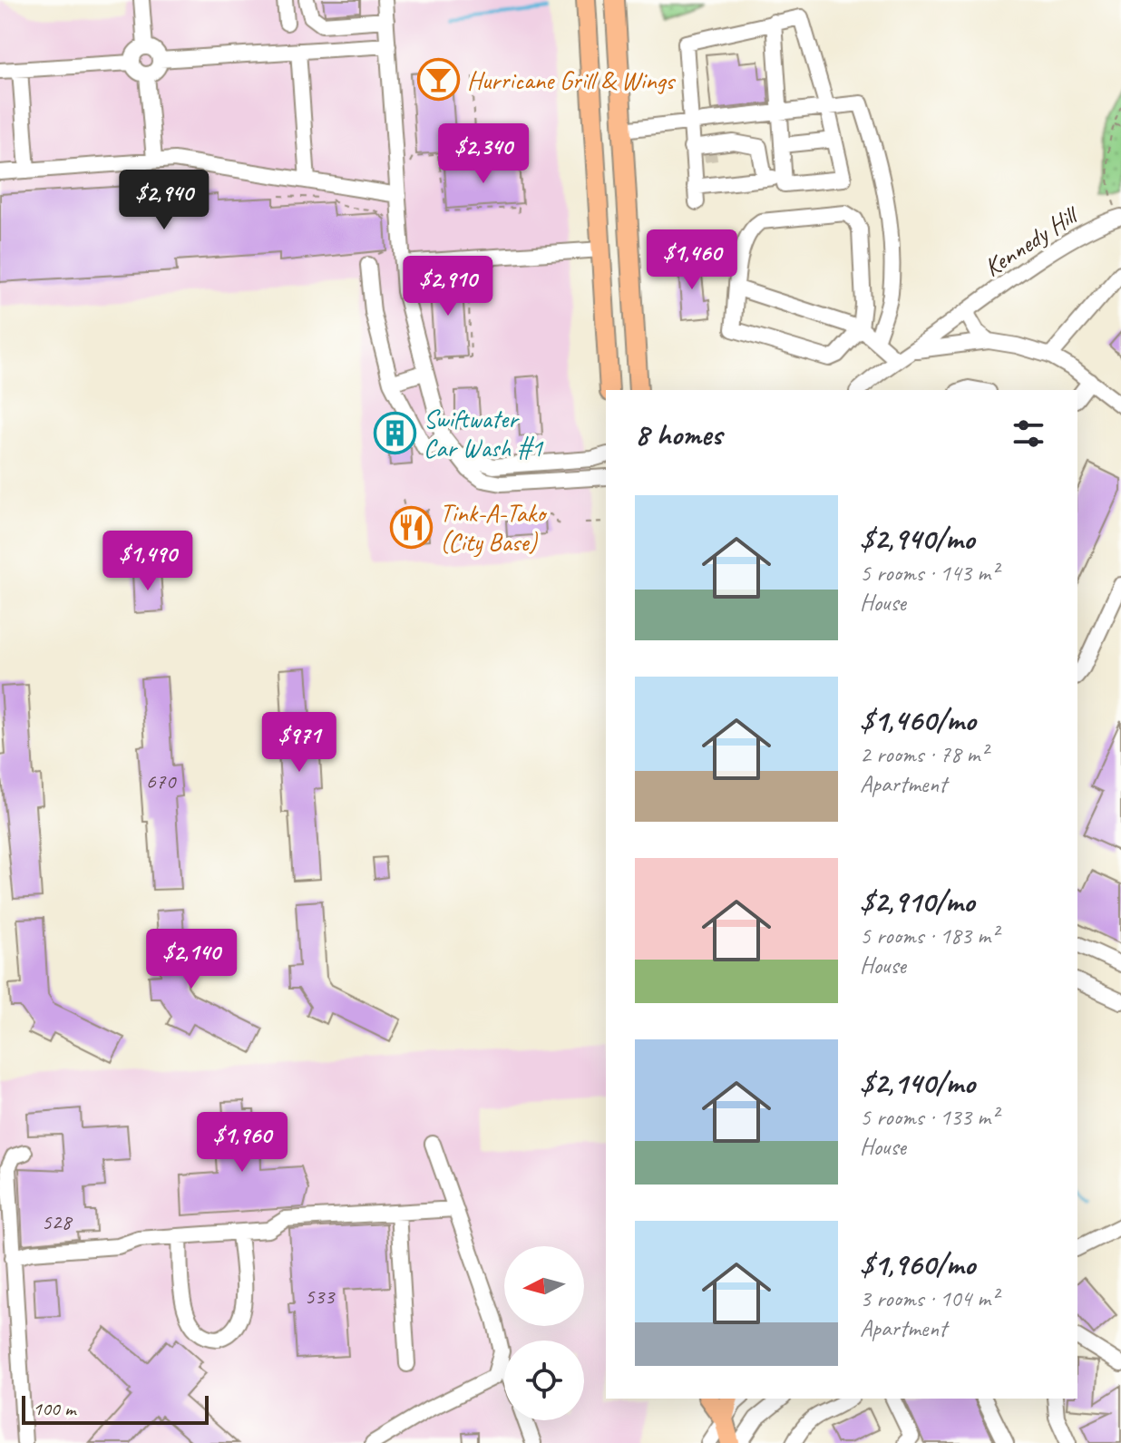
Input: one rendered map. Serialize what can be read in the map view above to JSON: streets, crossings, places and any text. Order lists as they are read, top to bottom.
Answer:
{
  "streets": {
    "street": ["Kennedy Hill"]
  },
  "places": {
    "bar": ["Hurricane Grill & Wings"],
    "building": ["Swiftwater Car Wash #1"],
    "restaurant": ["Tink-A-Tako (City Base)"]
  },
  "house_numbers": ["670", "528", "533"],
  "scale_bar": "100 m",
  "north": "left",
  "page": {
    "price": [
      "$2,340",
      "$2,940",
      "$1,460",
      "$2,910",
      "$1,490",
      "$971",
      "$2,140",
      "$1,960"
    ],
    "heading": "8 homes",
    "list": [
      {
        "name": "$2,940/mo",
        "note": "5 rooms · 143 m² · House"
      },
      {
        "name": "$1,460/mo",
        "note": "2 rooms · 78 m² · Apartment"
      },
      {
        "name": "$2,910/mo",
        "note": "5 rooms · 183 m² · House"
      },
      {
        "name": "$2,140/mo",
        "note": "5 rooms · 133 m² · House"
      },
      {
        "name": "$1,960/mo",
        "note": "3 rooms · 104 m² · Apartment"
      }
    ],
    "scale": "100 m"
  }
}
